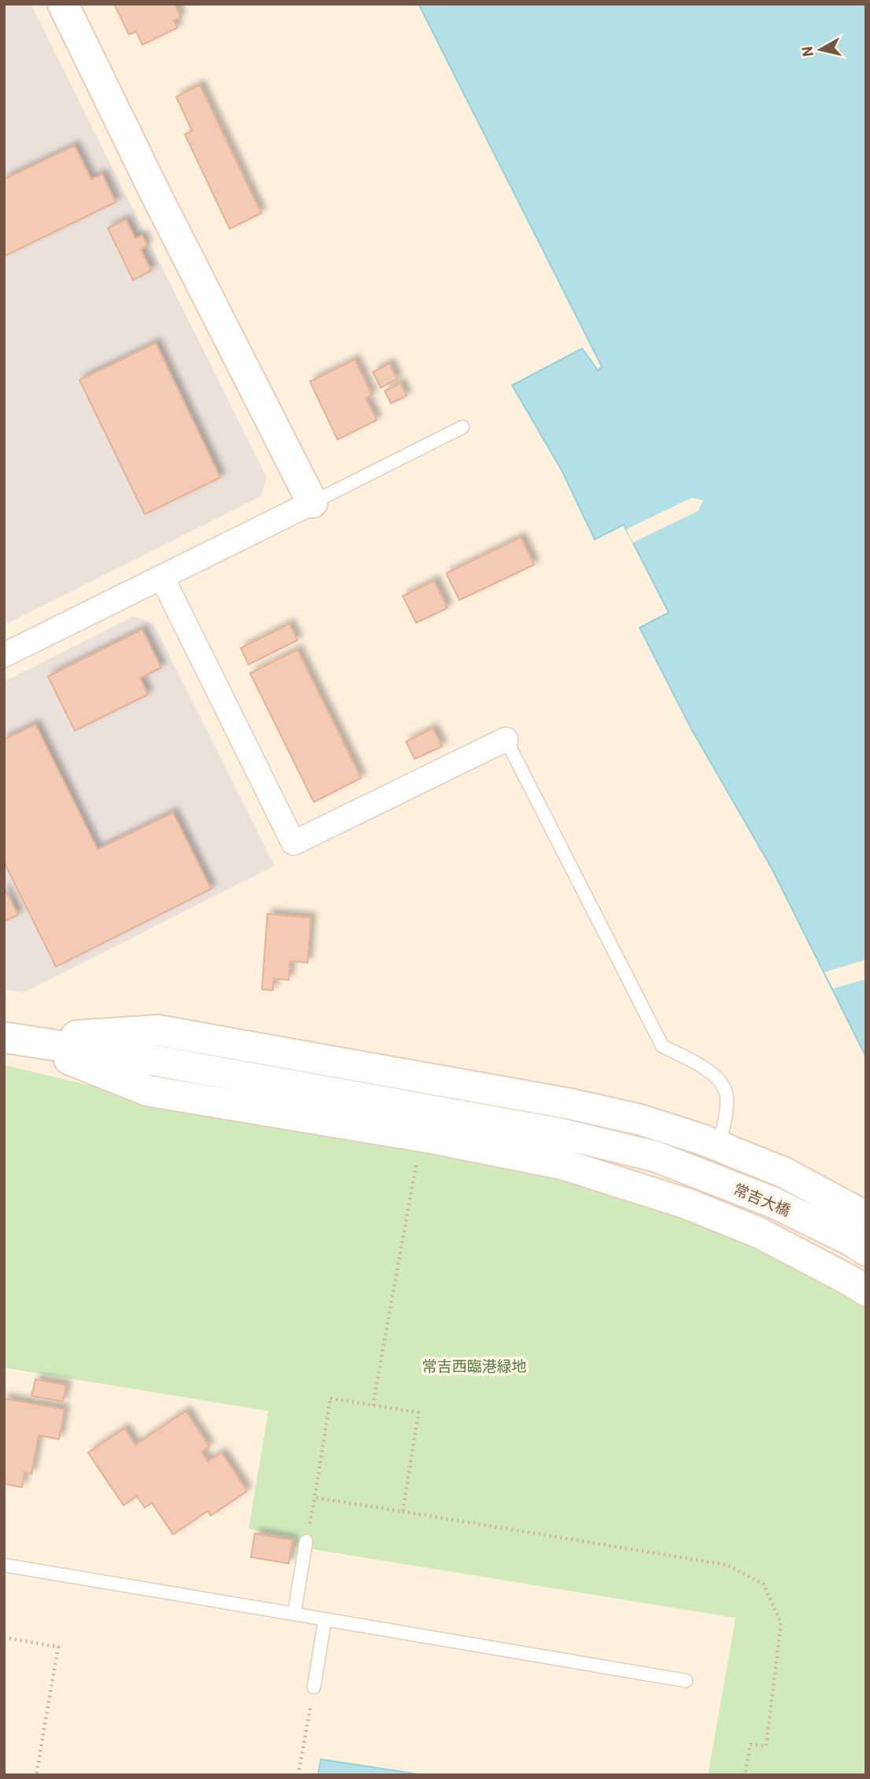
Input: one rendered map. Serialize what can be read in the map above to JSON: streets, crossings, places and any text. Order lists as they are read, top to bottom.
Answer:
{
  "streets": {
    "street": ["常吉大橋"]
  },
  "parks": ["常吉西臨港緑地"],
  "north": "left"
}
